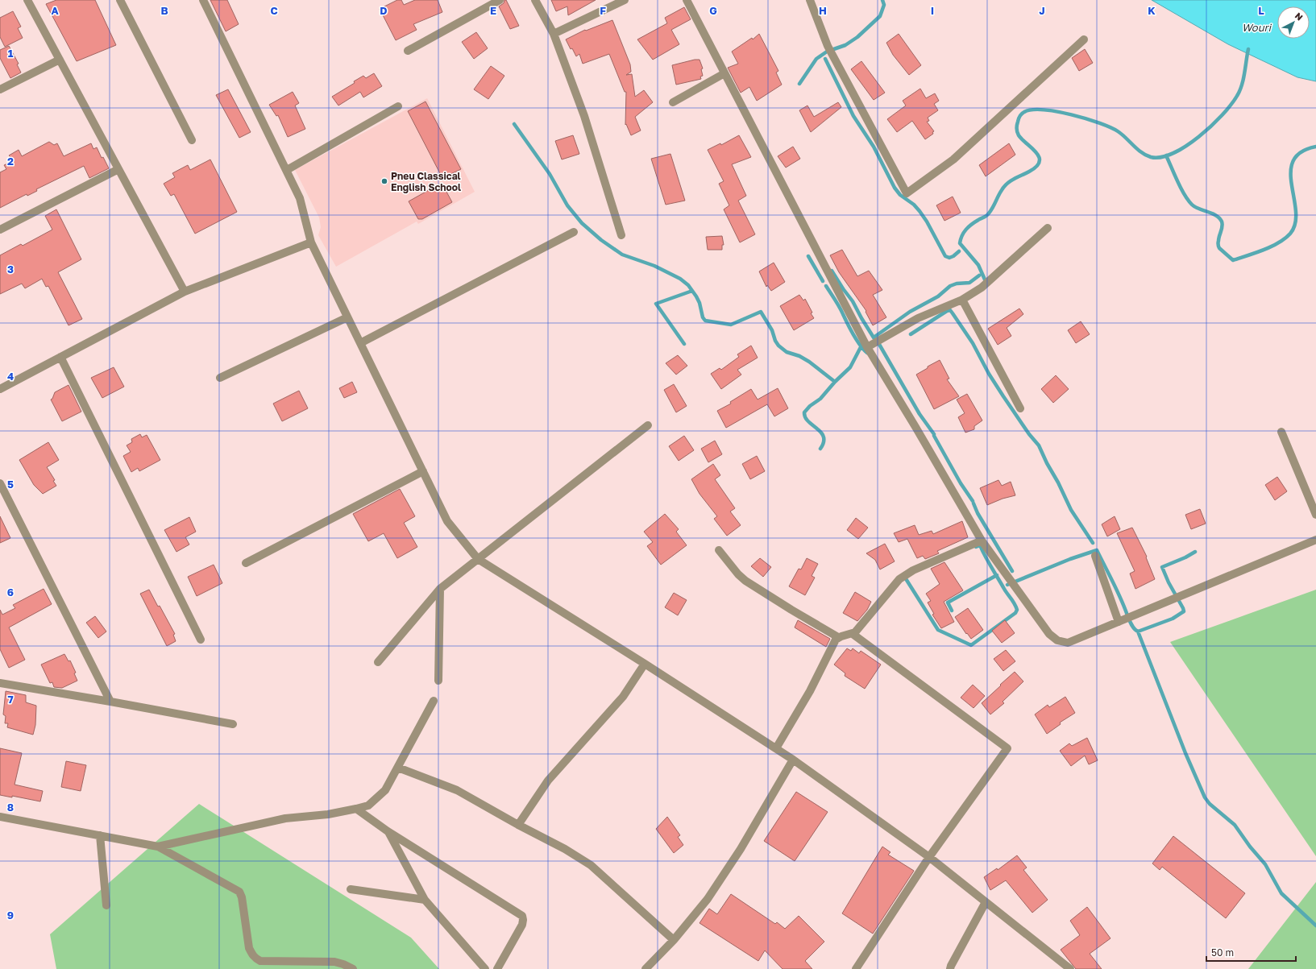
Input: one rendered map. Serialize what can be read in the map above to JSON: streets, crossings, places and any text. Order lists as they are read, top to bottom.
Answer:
{
  "water": ["Wouri"],
  "places": ["Pneu Classical English School"],
  "scale_bar": "50 m",
  "north": "top right",
  "grid": {
    "columns": [
      "A",
      "B",
      "C",
      "D",
      "E",
      "F",
      "G",
      "H",
      "I",
      "J",
      "K",
      "L"
    ],
    "rows": [
      "1",
      "2",
      "3",
      "4",
      "5",
      "6",
      "7",
      "8",
      "9"
    ]
  }
}
